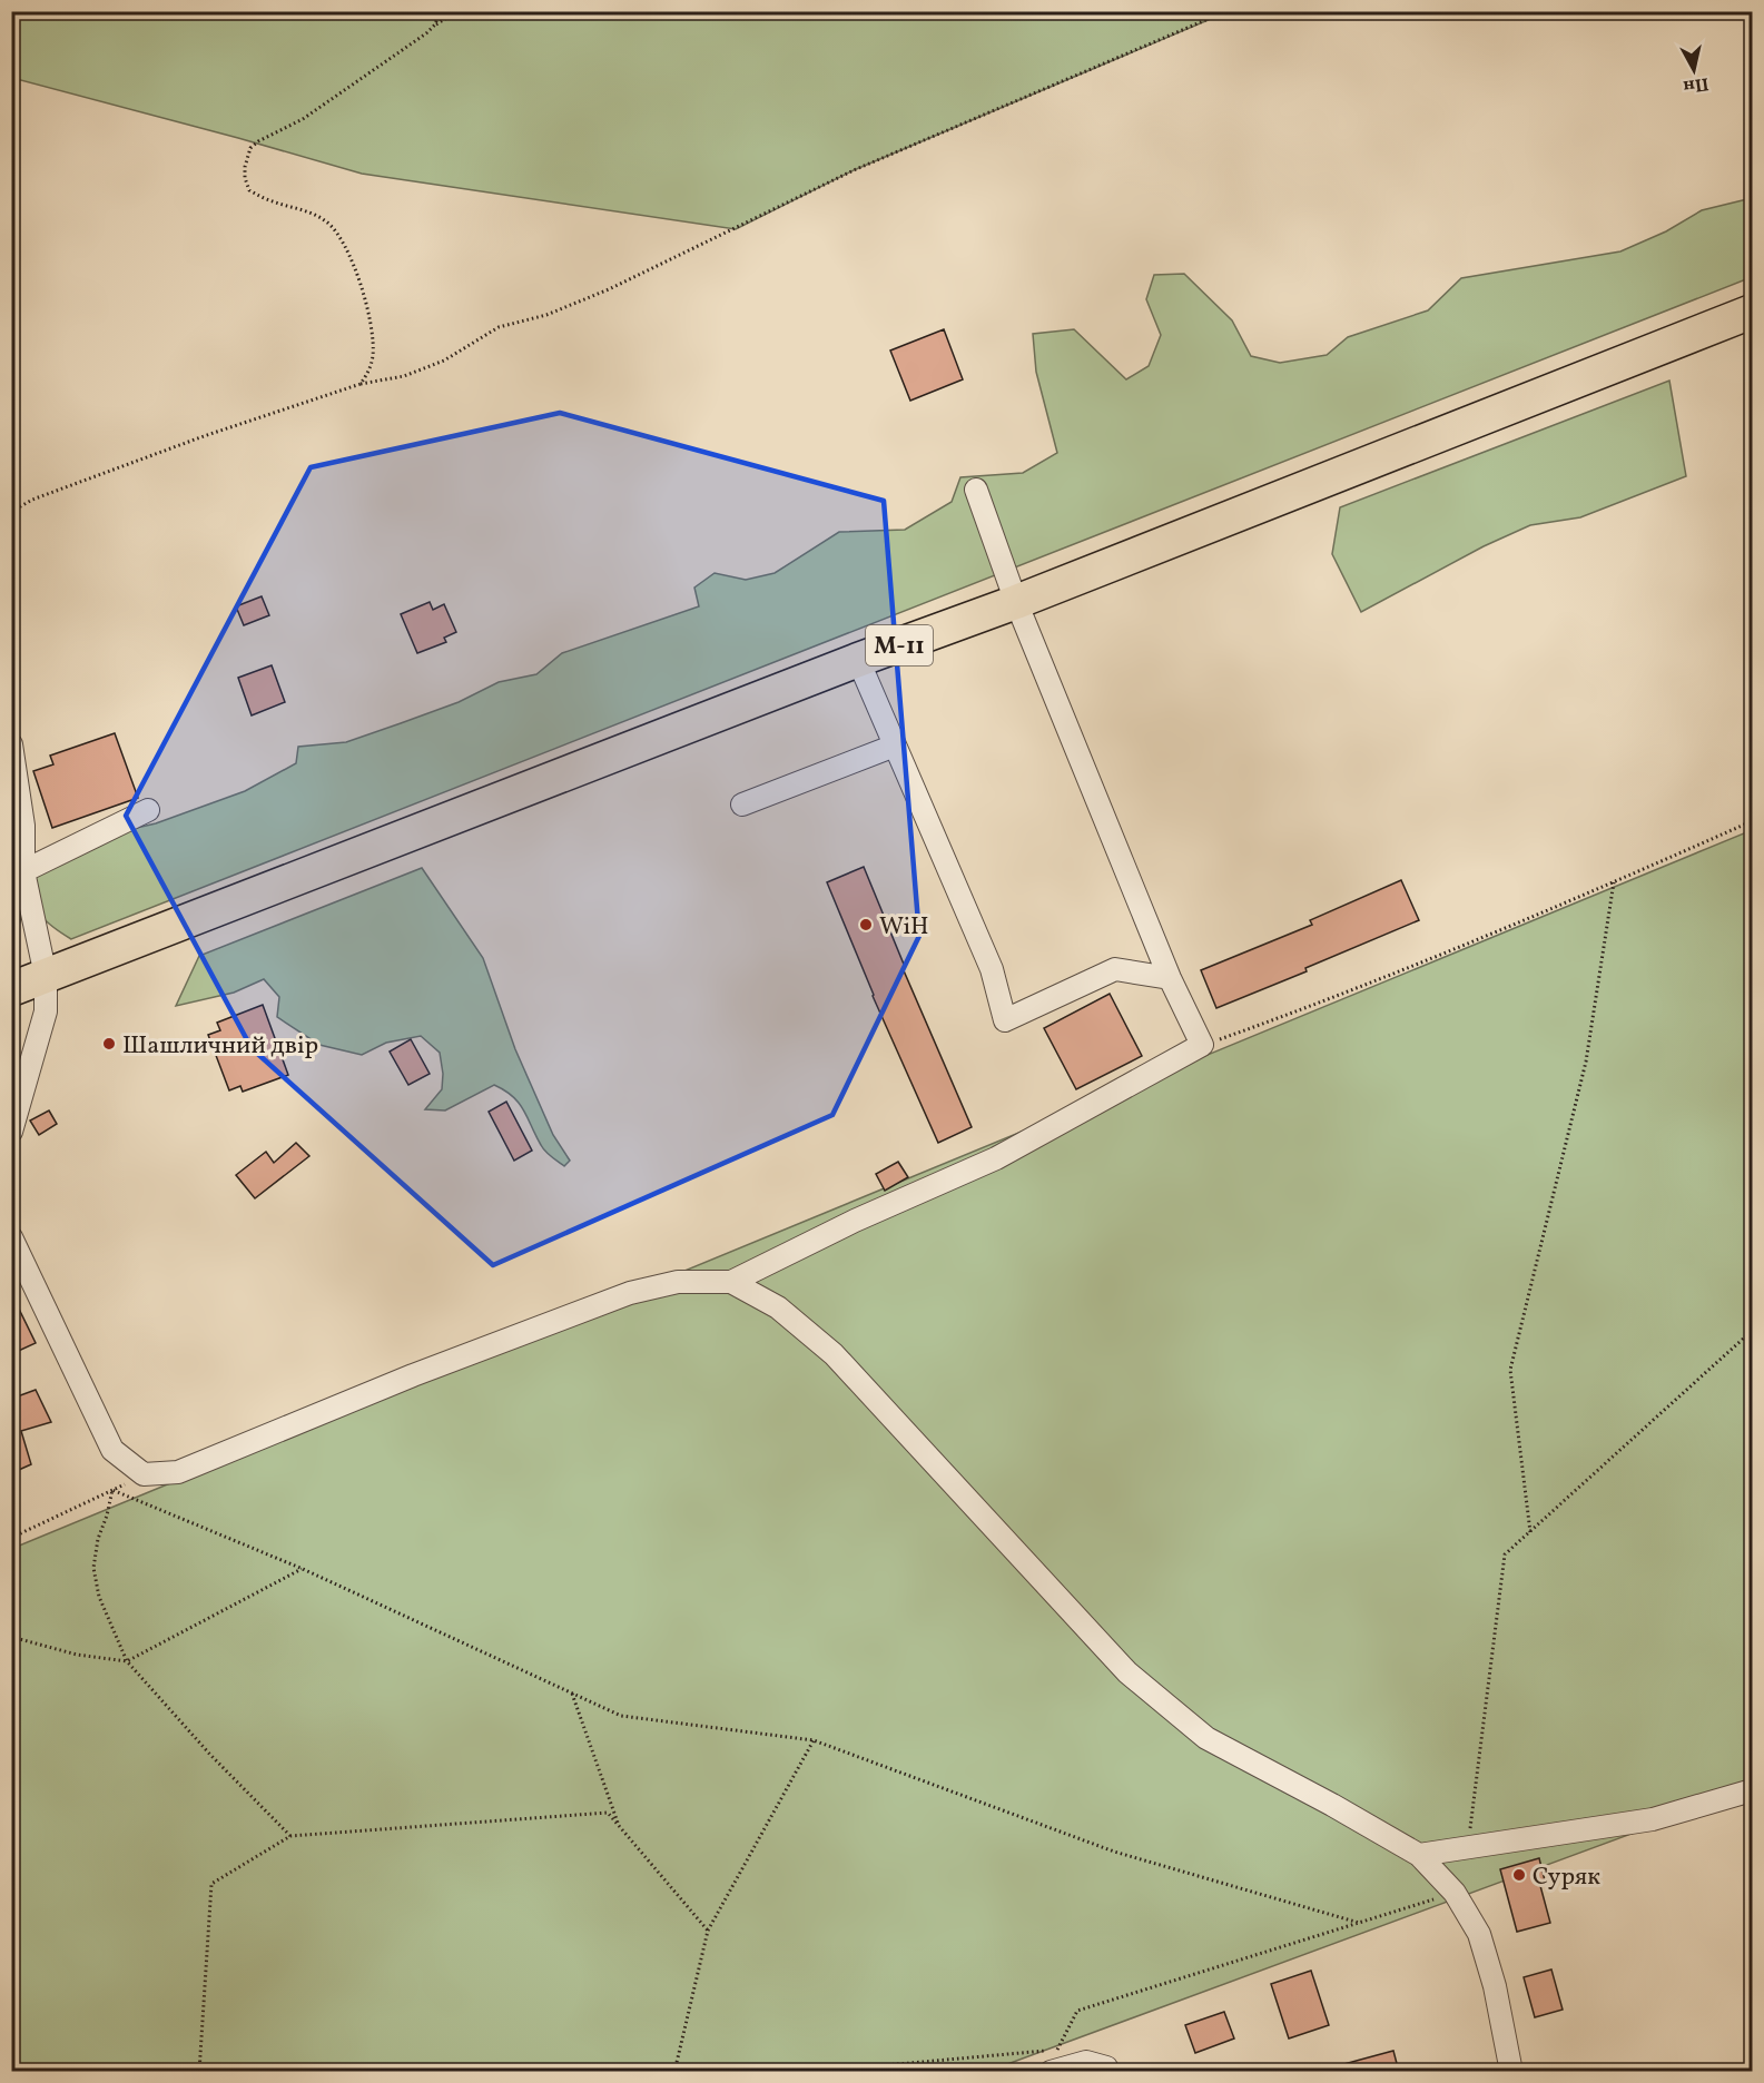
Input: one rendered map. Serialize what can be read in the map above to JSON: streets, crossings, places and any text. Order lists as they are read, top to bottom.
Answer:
{
  "streets": {
    "highway": ["М-11"]
  },
  "places": ["WiH", "Шашличний двір", "Суряк"],
  "north": "bottom"
}
